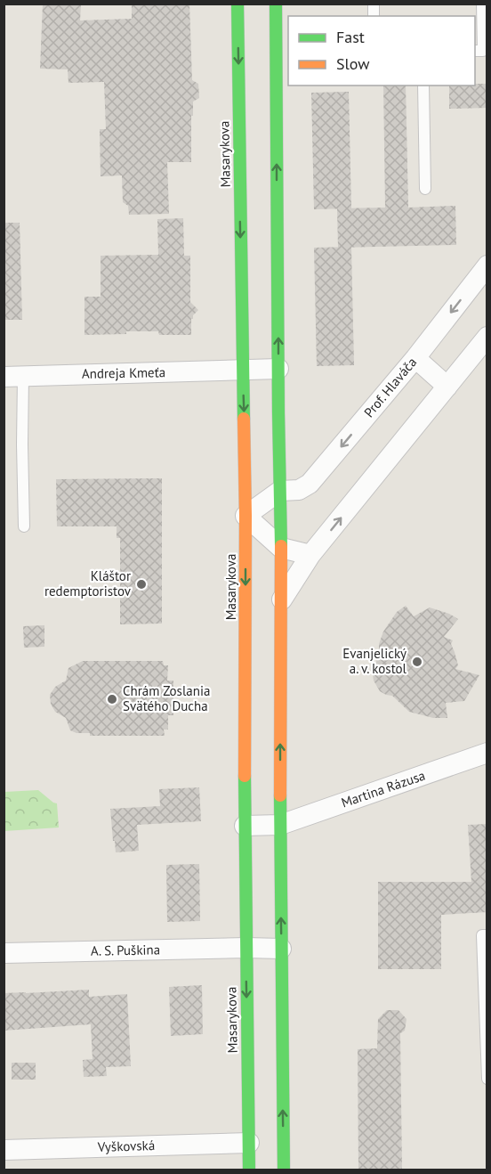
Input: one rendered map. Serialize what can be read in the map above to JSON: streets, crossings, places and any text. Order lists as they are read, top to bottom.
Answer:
{
  "streets": {
    "main road": ["Masarykova"],
    "street": [
      "Andreja Kmeťa",
      "Prof. Hlaváča",
      "Martina Rázusa",
      "A. S. Puškina",
      "Vyškovská"
    ]
  },
  "crossings": [
    ["Masarykova", "Andreja Kmeťa"],
    ["Masarykova", "Martina Rázusa"],
    ["Masarykova", "A. S. Puškina"],
    ["Masarykova", "Vyškovská"]
  ],
  "places": ["Kláštor redemptoristov", "Evanjelický a. v. kostol", "Chrám Zoslania Svätého Ducha"],
  "legend": ["Fast", "Slow"]
}
